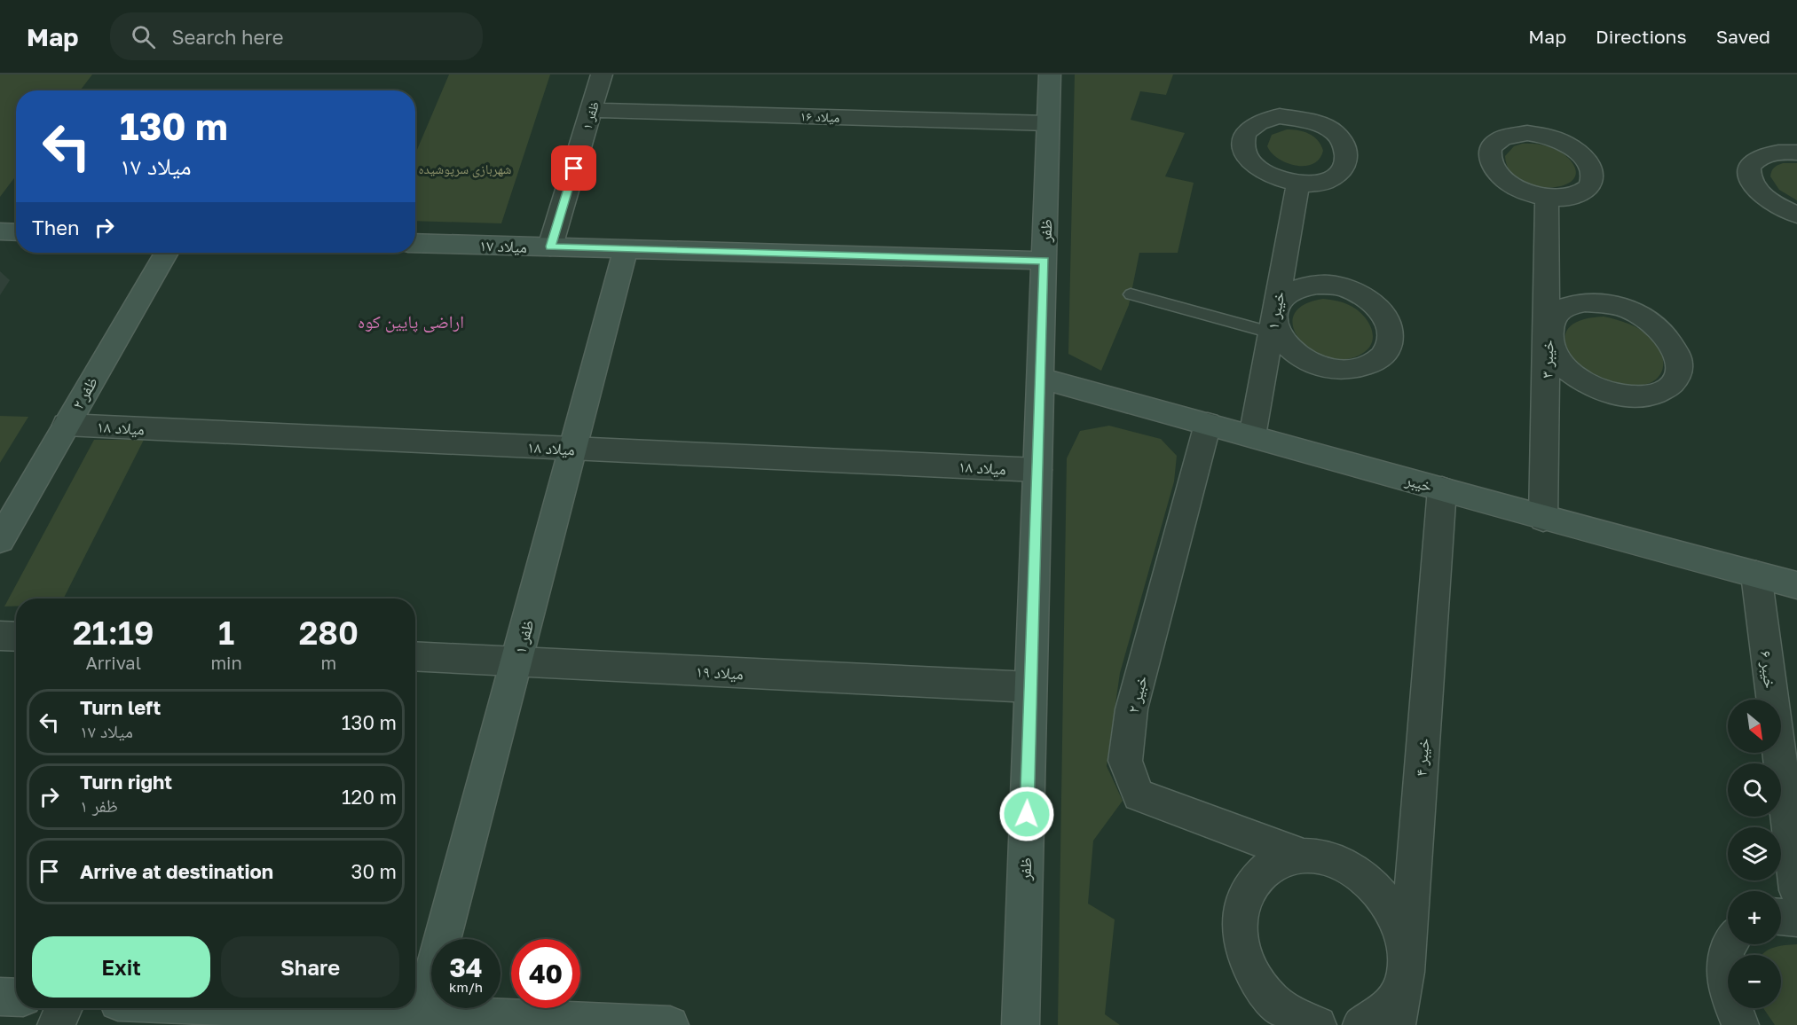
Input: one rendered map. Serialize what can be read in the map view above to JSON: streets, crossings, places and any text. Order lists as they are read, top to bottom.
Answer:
{
  "streets": {
    "street": [
      "ظفر ۱",
      "میلاد ۱۶",
      "ظفر",
      "میلاد ۱۷",
      "خیبر ۱",
      "خیبر ۳",
      "ظفر ۲",
      "میلاد ۱۸",
      "خیبر",
      "خیبر ۶",
      "میلاد ۱۹",
      "خبیر ۲",
      "خیبر ۴"
    ]
  },
  "crossings": [
    ["ظفر ۱", "میلاد ۱۶"],
    ["ظفر ۱", "میلاد ۱۷"],
    ["ظفر ۱", "میلاد ۱۸"],
    ["ظفر ۱", "میلاد ۱۹"],
    ["میلاد ۱۶", "ظفر"],
    ["ظفر", "میلاد ۱۷"],
    ["ظفر", "میلاد ۱۸"],
    ["ظفر", "خیبر"],
    ["ظفر", "میلاد ۱۹"],
    ["خیبر ۱", "خیبر"],
    ["خیبر ۳", "خیبر"],
    ["ظفر ۲", "میلاد ۱۸"],
    ["خیبر", "خیبر ۶"],
    ["خیبر", "خبیر ۲"],
    ["خیبر", "خیبر ۴"]
  ],
  "districts": ["اراضی پایین کوه"],
  "parks": ["شهربازی سرپوشیده"],
  "north": "bottom right",
  "page": {
    "header": "Map",
    "search": "Search here",
    "nav": ["Map", "Directions", "Saved"],
    "turn": ["130 m", "میلاد ۱۷"],
    "then": "Then",
    "eta": [
      "21:19",
      "Arrival",
      "1",
      "min",
      "280",
      "m"
    ],
    "list": [
      {
        "name": "Turn left",
        "note": "میلاد ۱۷",
        "value": "130 m"
      },
      {
        "name": "Turn right",
        "note": "ظفر ۱",
        "value": "120 m"
      },
      {
        "name": "Arrive at destination",
        "value": "30 m"
      }
    ],
    "map_buttons": ["+", "−"],
    "buttons": ["Exit", "Share"],
    "speed": "34 km/h",
    "limit": "40"
  }
}
